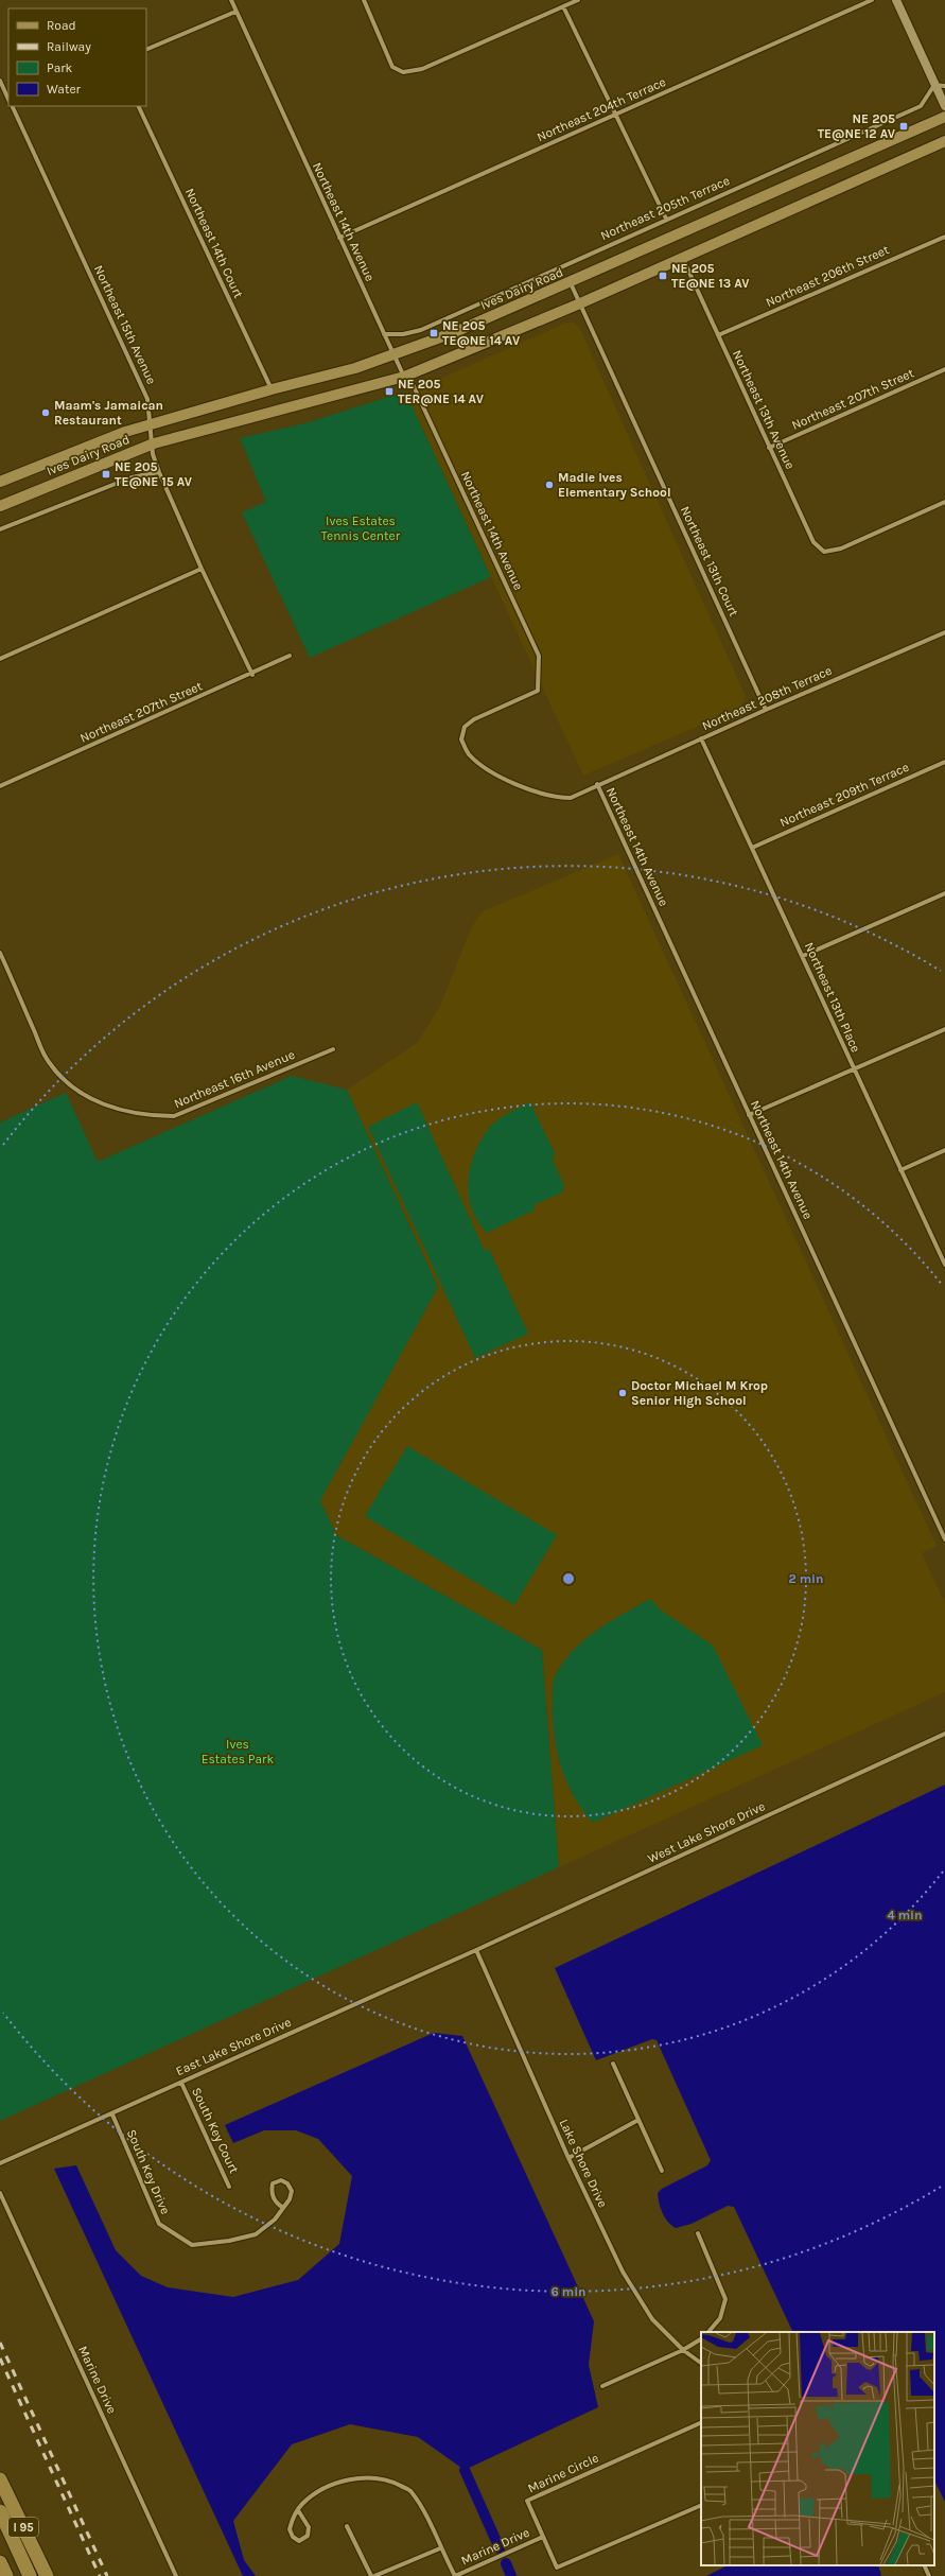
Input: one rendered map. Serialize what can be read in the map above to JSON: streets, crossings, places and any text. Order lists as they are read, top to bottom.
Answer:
{
  "streets": {
    "highway": ["I 95"],
    "main road": ["Ives Dairy Road"],
    "street": [
      "Northeast 204th Terrace",
      "Northeast 205th Terrace",
      "Northeast 14th Avenue",
      "Northeast 14th Court",
      "Northeast 206th Street",
      "Northeast 15th Avenue",
      "Northeast 207th Street",
      "Northeast 13th Avenue",
      "Northeast 13th Court",
      "Northeast 208th Terrace",
      "Northeast 209th Terrace",
      "Northeast 13th Place",
      "Northeast 16th Avenue",
      "West Lake Shore Drive",
      "East Lake Shore Drive",
      "South Key Court",
      "Lake Shore Drive",
      "South Key Drive",
      "Marine Drive",
      "Marine Circle"
    ]
  },
  "crossings": [
    ["Northeast 204th Terrace", "Northeast 14th Avenue"],
    ["Northeast 205th Terrace", "Northeast 14th Avenue"],
    ["Northeast 14th Avenue", "Ives Dairy Road"],
    ["Northeast 14th Avenue", "Northeast 208th Terrace"],
    ["Northeast 14th Court", "Ives Dairy Road"],
    ["Northeast 206th Street", "Northeast 13th Avenue"],
    ["Ives Dairy Road", "Northeast 15th Avenue"],
    ["Ives Dairy Road", "Northeast 13th Avenue"],
    ["Ives Dairy Road", "Northeast 13th Court"],
    ["Northeast 15th Avenue", "Northeast 207th Street"],
    ["Northeast 207th Street", "Northeast 13th Avenue"],
    ["Northeast 13th Court", "Northeast 208th Terrace"],
    ["Northeast 208th Terrace", "Northeast 13th Place"],
    ["Northeast 209th Terrace", "Northeast 13th Place"],
    ["West Lake Shore Drive", "East Lake Shore Drive"],
    ["West Lake Shore Drive", "Lake Shore Drive"],
    ["East Lake Shore Drive", "South Key Court"],
    ["East Lake Shore Drive", "Lake Shore Drive"],
    ["East Lake Shore Drive", "South Key Drive"],
    ["Marine Drive", "Marine Circle"]
  ],
  "parks": ["Ives Estates Tennis Center", "Ives Estates Park"],
  "places": {
    "transit": [
      "NE 205 TE@NE 12 AV",
      "NE 205 TE@NE 13 AV",
      "NE 205 TE@NE 14 AV",
      "NE 205 TER@NE 14 AV",
      "NE 205 TE@NE 15 AV"
    ],
    "other": ["Maam's Jamaican Restaurant", "Madie Ives Elementary School", "Doctor Michael M Krop Senior High School"]
  },
  "legend": [
    "Road",
    "Railway",
    "Park",
    "Water"
  ],
  "rings": ["2 min", "4 min", "6 min"]
}
